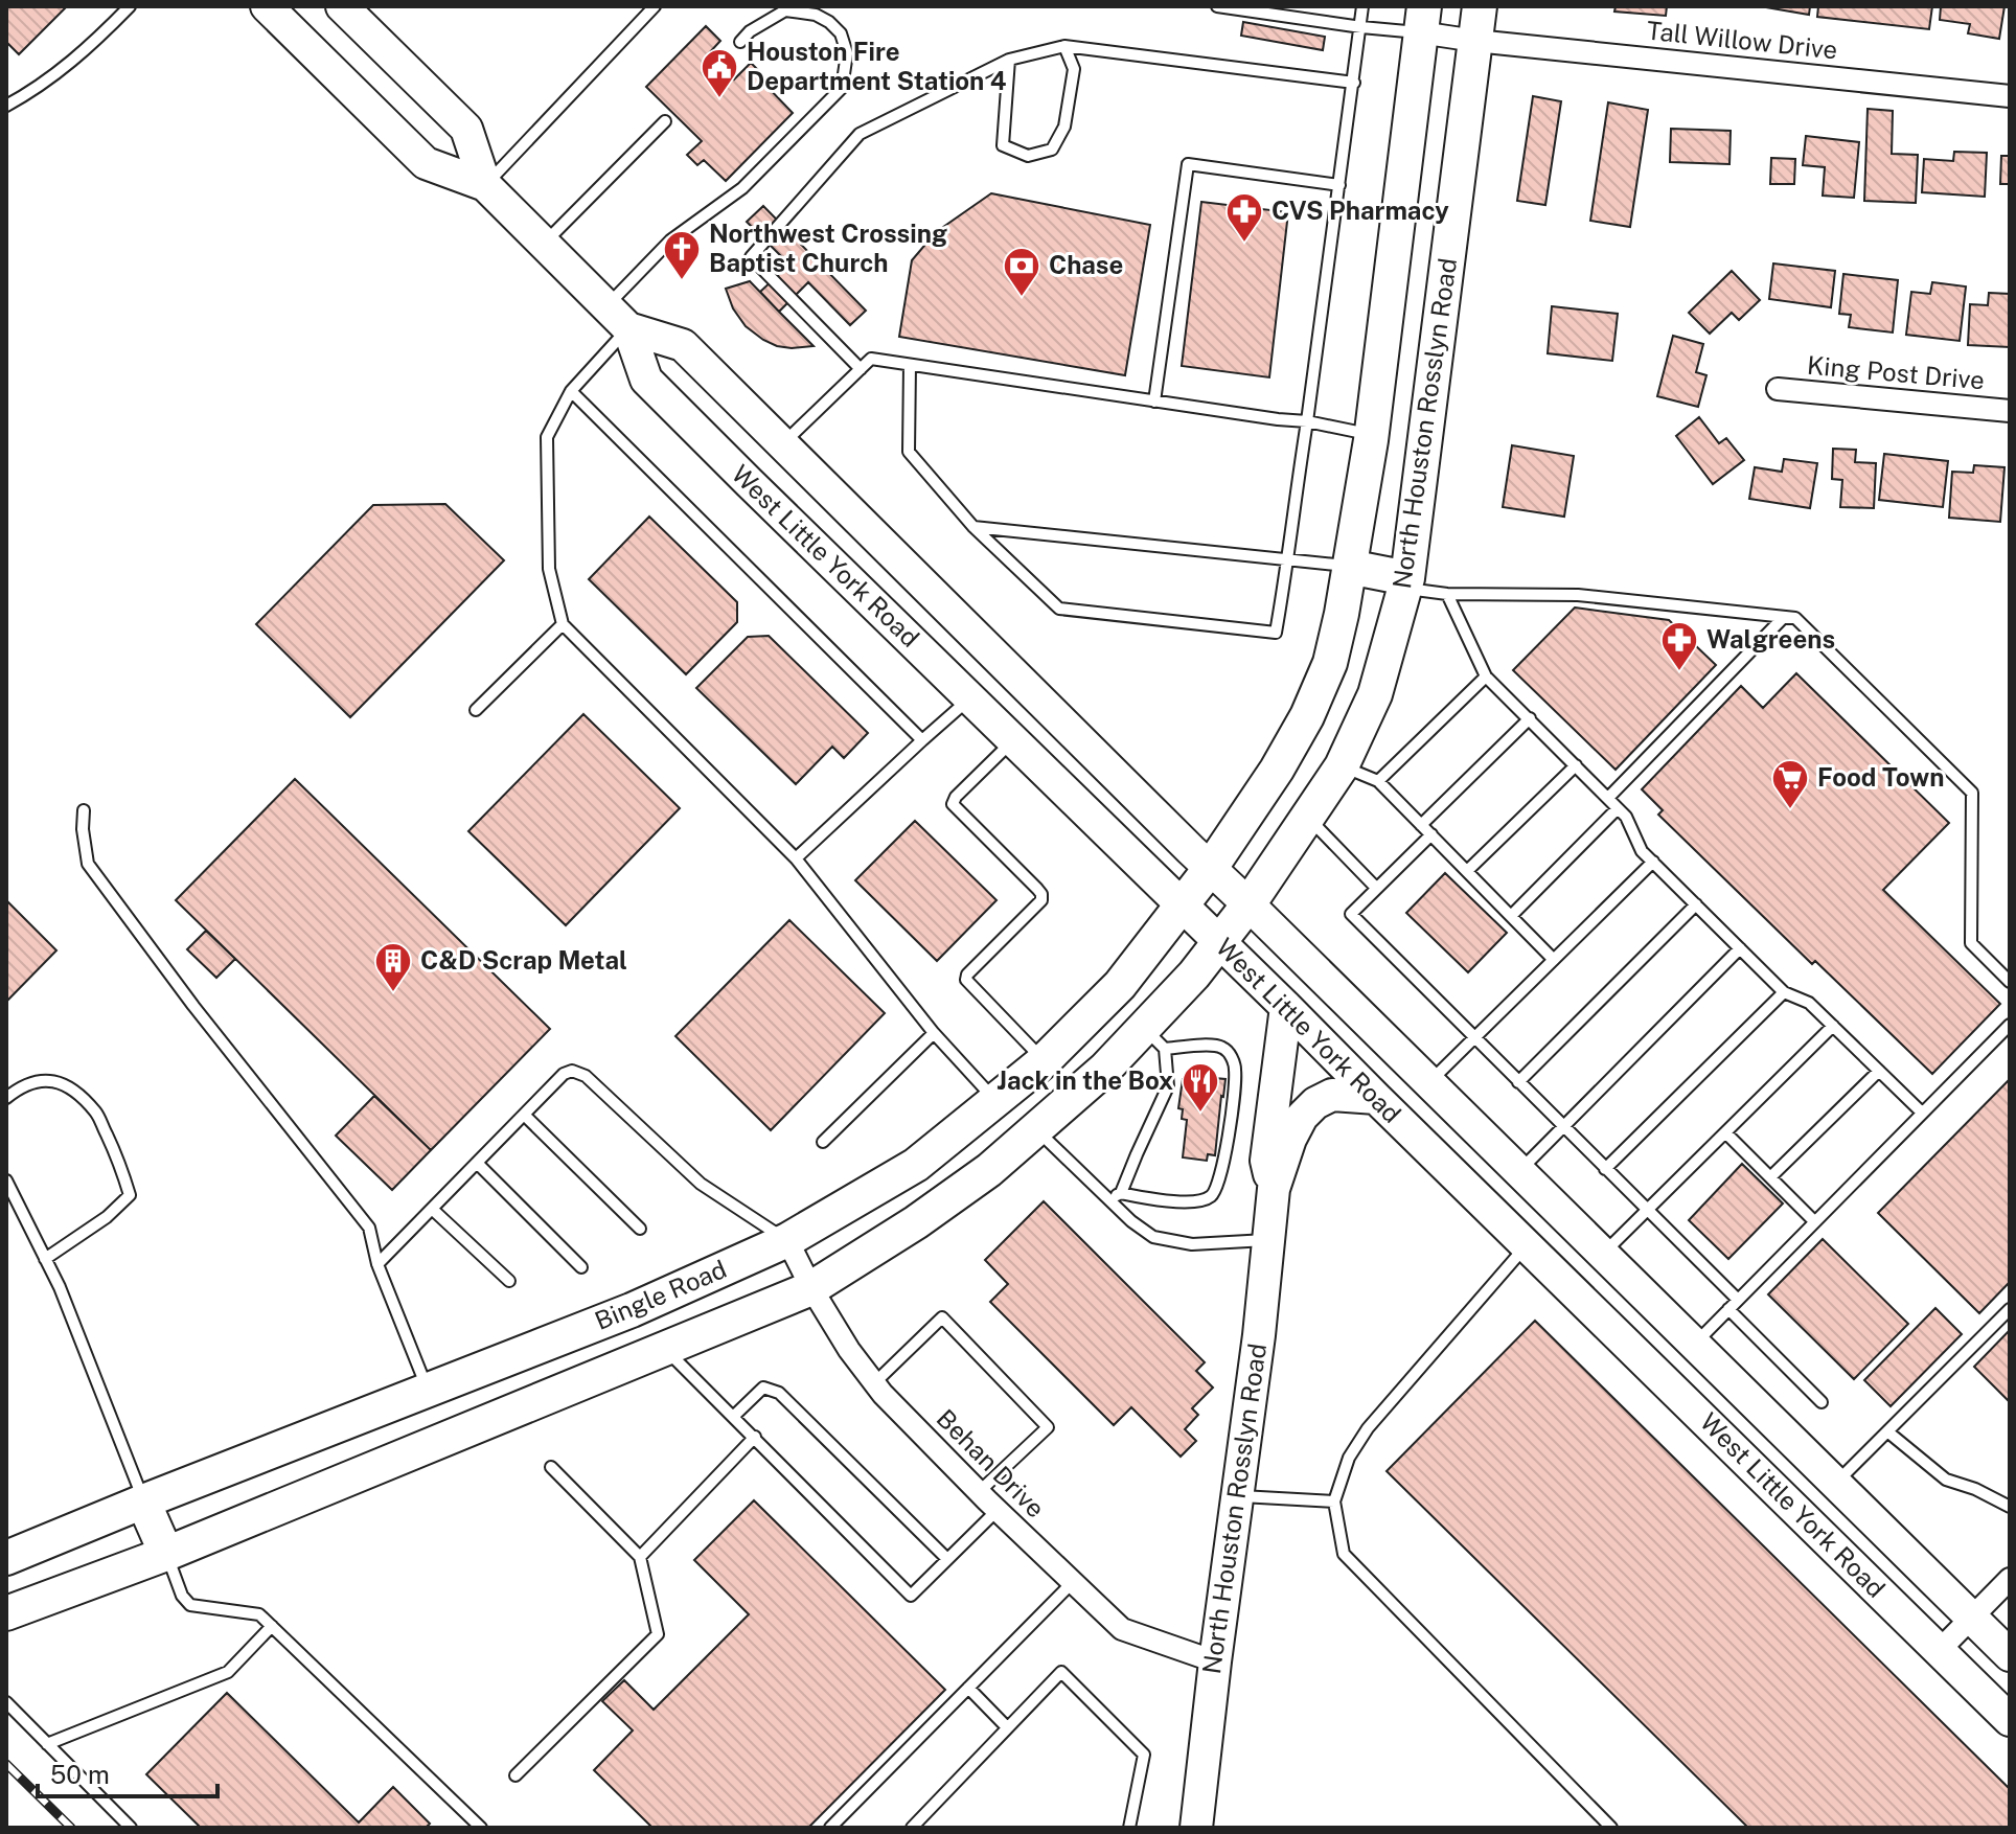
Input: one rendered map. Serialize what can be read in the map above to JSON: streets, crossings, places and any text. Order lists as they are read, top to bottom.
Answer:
{
  "streets": {
    "main road": ["North Houston Rosslyn Road", "West Little York Road", "Bingle Road"],
    "street": ["Tall Willow Drive", "King Post Drive", "Behan Drive"]
  },
  "crossings": [
    ["Tall Willow Drive", "North Houston Rosslyn Road"],
    ["North Houston Rosslyn Road", "West Little York Road"],
    ["North Houston Rosslyn Road", "Bingle Road"],
    ["North Houston Rosslyn Road", "Behan Drive"],
    ["West Little York Road", "Bingle Road"],
    ["Bingle Road", "Behan Drive"]
  ],
  "places": {
    "public building": ["Houston Fire Department Station 4"],
    "pharmacy": ["CVS Pharmacy", "Walgreens"],
    "church": ["Northwest Crossing Baptist Church"],
    "bank": ["Chase"],
    "supermarket": ["Food Town"],
    "building": ["C&D Scrap Metal"],
    "restaurant": ["Jack in the Box"]
  },
  "scale_bar": "50 m"
}
